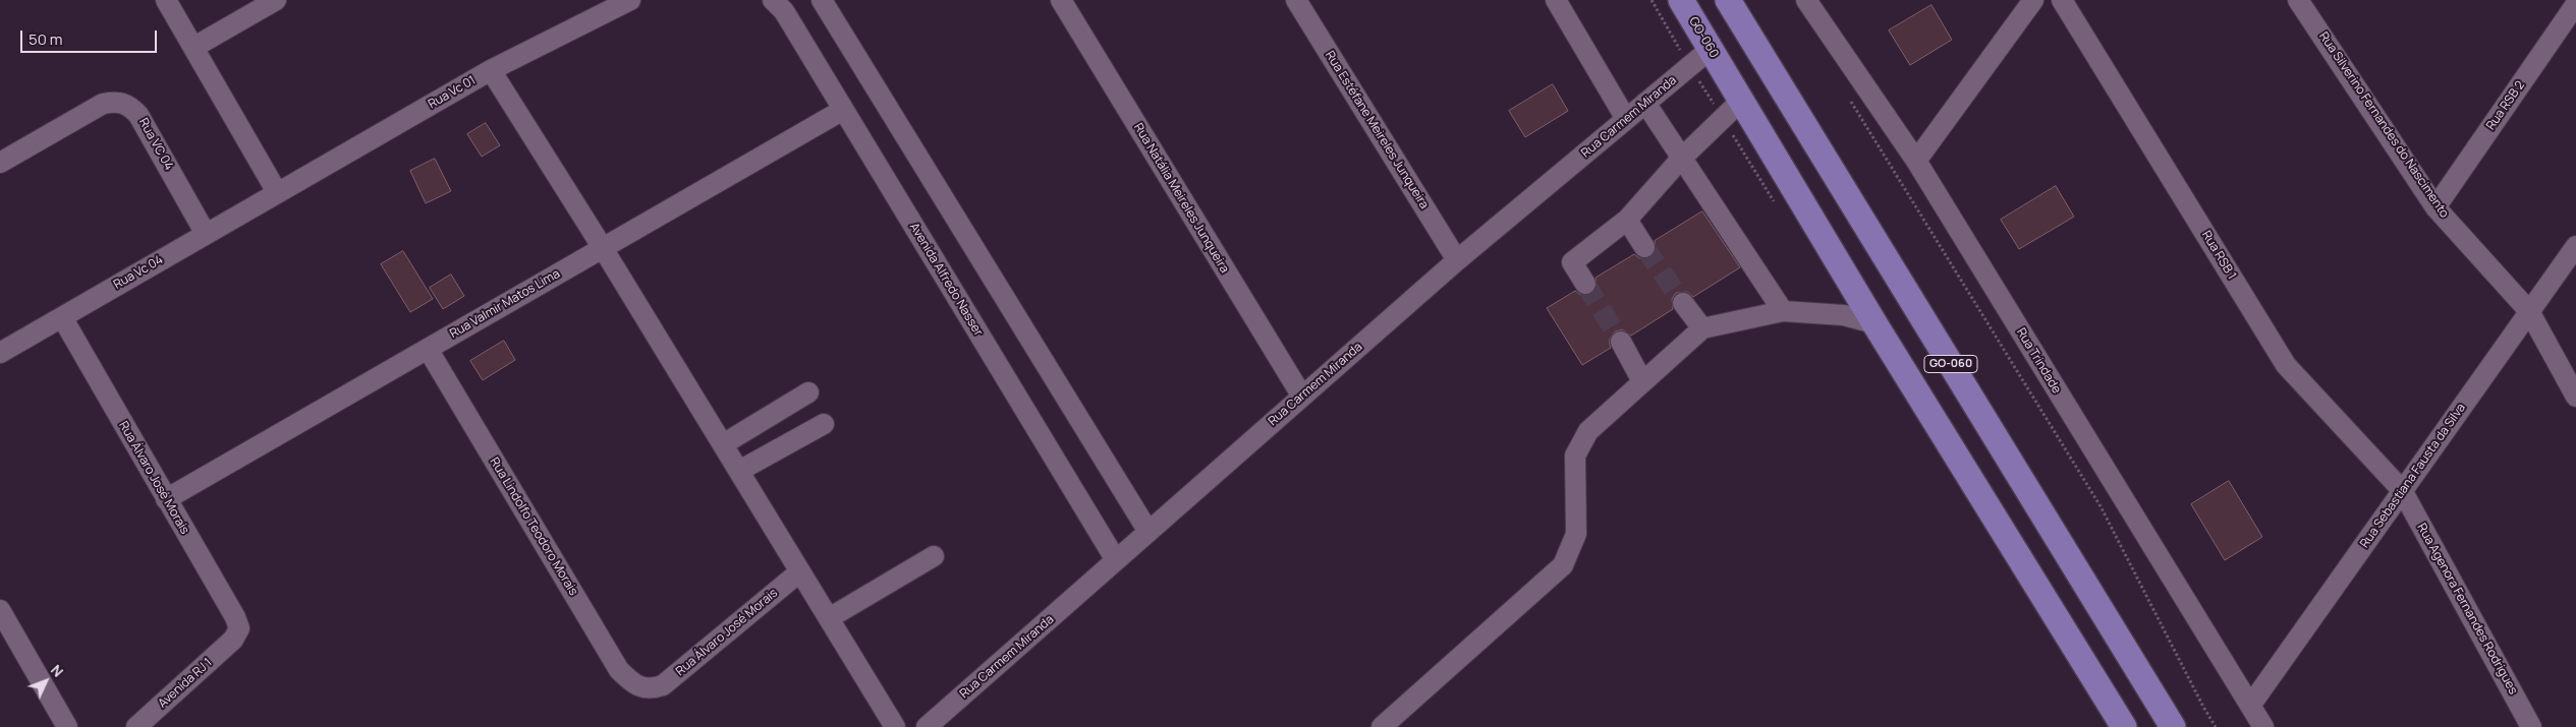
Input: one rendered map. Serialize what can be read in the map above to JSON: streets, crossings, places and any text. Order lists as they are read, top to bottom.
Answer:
{
  "streets": {
    "main road": ["GO-060"],
    "street": [
      "Rua Vc 01",
      "Rua RSB 2",
      "Rua Carmem Miranda",
      "Rua Silverino Fernandes do Nascimento",
      "Rua Estéfane Meireles Junqueira",
      "Rua VC 04",
      "Rua Natália Meireles Junqueira",
      "Rua RSB 1",
      "Rua Vc 04",
      "Avenida Alfredo Nasser",
      "Rua Valmir Matos Lima",
      "Rua Trindade",
      "Rua Sebastiana Fausta da Silva",
      "Rua Álvaro José Morais",
      "Rua Lindolfo Teodoro Morais",
      "Rua Agenora Fernandes Rodrigues",
      "Avenida RJ 1"
    ]
  },
  "crossings": [
    ["GO-060", "Rua Carmem Miranda"],
    ["Rua Vc 01", "Rua Vc 04"],
    ["Rua RSB 2", "Rua Silverino Fernandes do Nascimento"],
    ["Rua Carmem Miranda", "Rua Estéfane Meireles Junqueira"],
    ["Rua Carmem Miranda", "Rua Natália Meireles Junqueira"],
    ["Rua Carmem Miranda", "Avenida Alfredo Nasser"],
    ["Rua Silverino Fernandes do Nascimento", "Rua Sebastiana Fausta da Silva"],
    ["Rua VC 04", "Rua Vc 04"],
    ["Rua RSB 1", "Rua Sebastiana Fausta da Silva"],
    ["Rua RSB 1", "Rua Agenora Fernandes Rodrigues"],
    ["Rua Vc 04", "Rua Álvaro José Morais"],
    ["Avenida Alfredo Nasser", "Rua Valmir Matos Lima"],
    ["Rua Valmir Matos Lima", "Rua Álvaro José Morais"],
    ["Rua Valmir Matos Lima", "Rua Lindolfo Teodoro Morais"],
    ["Rua Trindade", "Rua Sebastiana Fausta da Silva"],
    ["Rua Sebastiana Fausta da Silva", "Rua Agenora Fernandes Rodrigues"],
    ["Rua Álvaro José Morais", "Rua Lindolfo Teodoro Morais"],
    ["Rua Álvaro José Morais", "Avenida RJ 1"]
  ],
  "scale_bar": "50 m",
  "north": "top right"
}
